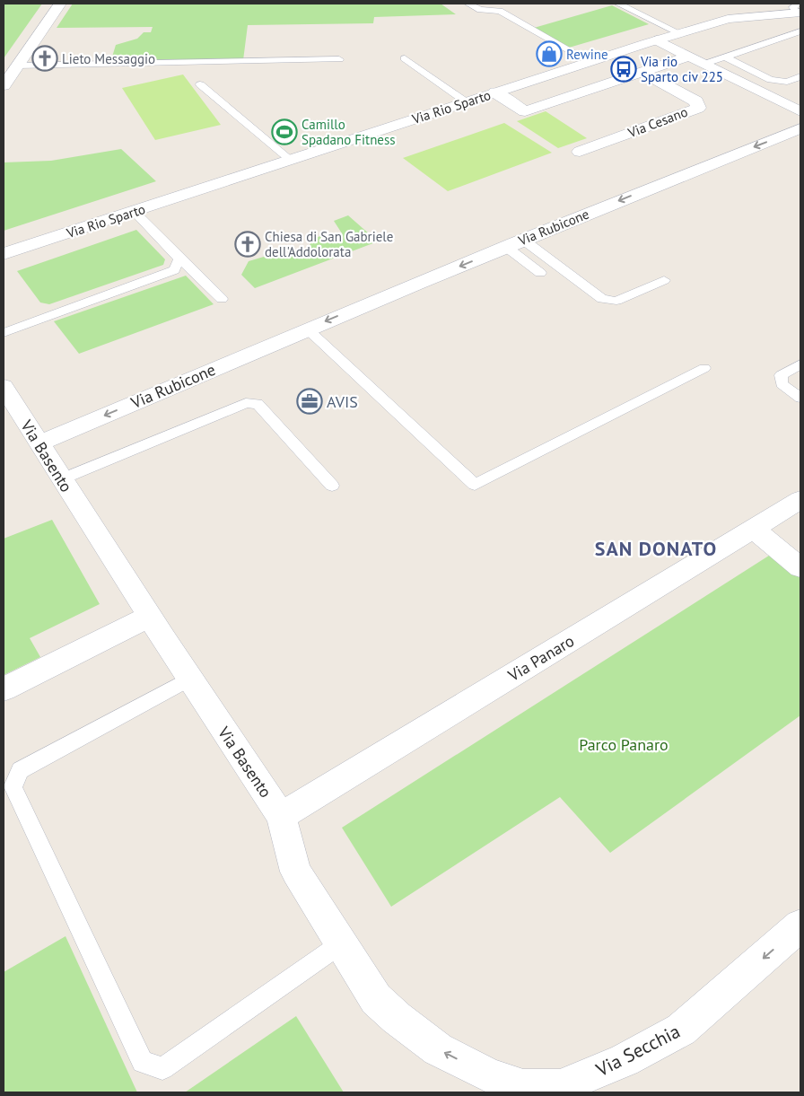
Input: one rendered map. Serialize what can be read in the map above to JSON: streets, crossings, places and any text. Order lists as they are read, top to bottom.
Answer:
{
  "streets": {
    "street": [
      "Via Rio Sparto",
      "Via Cesano",
      "Via Rubicone",
      "Via Basento",
      "Via Panaro",
      "Via Secchia"
    ]
  },
  "crossings": [
    ["Via Rubicone", "Via Basento"],
    ["Via Basento", "Via Panaro"],
    ["Via Basento", "Via Secchia"]
  ],
  "one_way": ["Via Secchia"],
  "districts": ["SAN DONATO"],
  "parks": ["Parco Panaro"],
  "places": {
    "shop": ["Rewine"],
    "church": ["Lieto Messaggio", "Chiesa di San Gabriele dell'Addolorata"],
    "bus stop": ["Via rio Sparto civ 225"],
    "sports": ["Camillo Spadano Fitness"],
    "office": ["AVIS"]
  }
}
